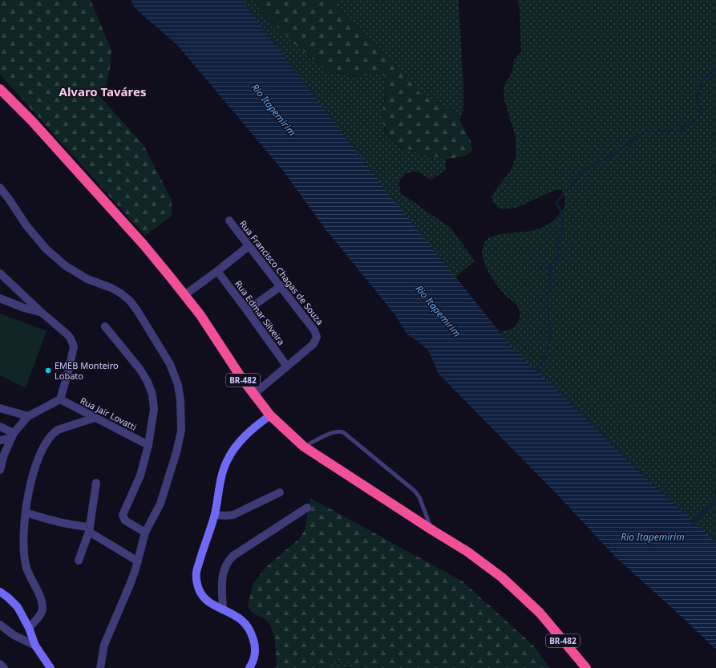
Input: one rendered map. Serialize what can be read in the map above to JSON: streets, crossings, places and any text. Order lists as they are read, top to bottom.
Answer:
{
  "streets": {
    "highway": ["BR-482"],
    "street": ["Rua Francisco Chagas de Souza", "Rua Edmar Silveira", "Rua Jair Lovatti"]
  },
  "crossings": [
    ["Rua Francisco Chagas de Souza", "Rua Edmar Silveira"]
  ],
  "districts": ["Alvaro Taváres"],
  "water": ["Rio Itapemirim"],
  "places": ["EMEB Monteiro Lobato"]
}
